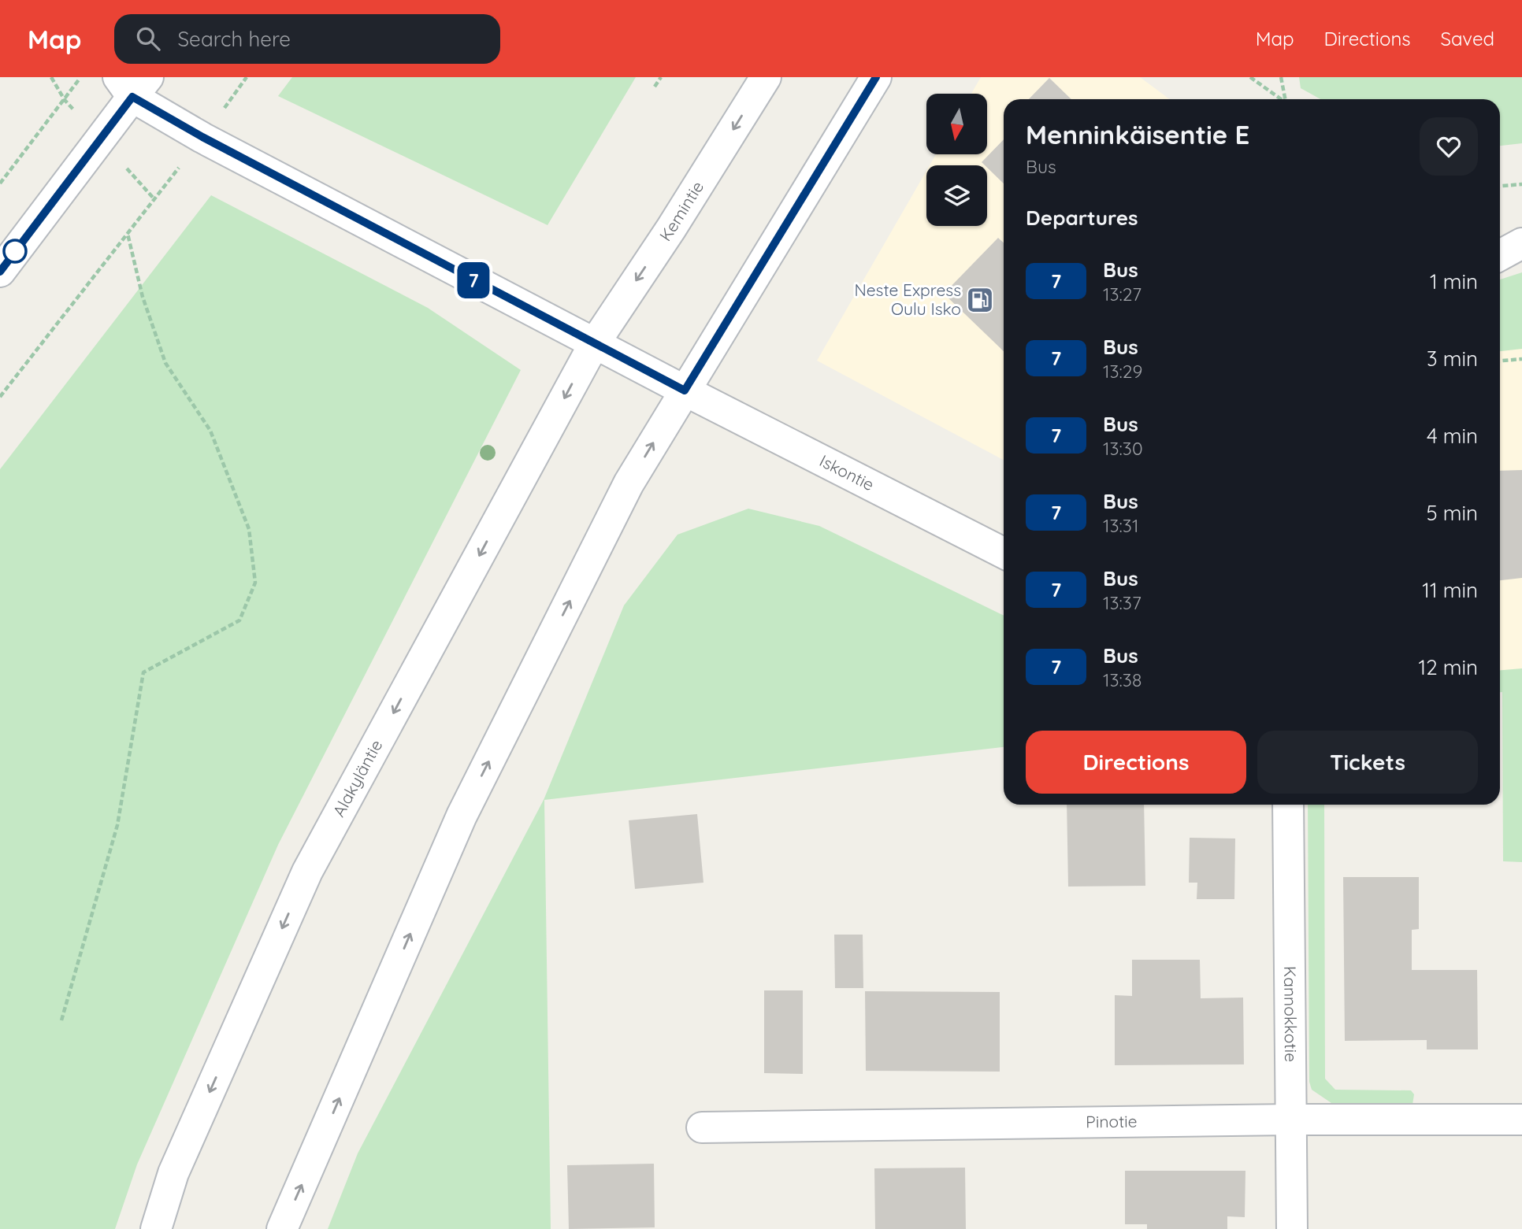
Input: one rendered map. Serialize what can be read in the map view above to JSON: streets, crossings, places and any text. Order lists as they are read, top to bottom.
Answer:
{
  "streets": {
    "main road": [
      "Kemintie",
      "Iskontie",
      "Alakyläntie",
      "Kannokkotie",
      "Pinotie"
    ]
  },
  "crossings": [
    ["Kemintie", "Iskontie"],
    ["Kemintie", "Alakyläntie"],
    ["Iskontie", "Alakyläntie"],
    ["Kannokkotie", "Pinotie"]
  ],
  "places": {
    "fuel station": ["Neste Express Oulu Isko"]
  },
  "lines": ["bus line 7"],
  "north": "bottom",
  "page": {
    "header": "Map",
    "search": "Search here",
    "nav": ["Map", "Directions", "Saved"],
    "on_map": "7",
    "heading": [
      ["Menninkäisentie E", "Bus"],
      "Departures"
    ],
    "list": [
      {
        "mark": "7",
        "name": "Bus",
        "note": "13:27",
        "value": "1 min"
      },
      {
        "mark": "7",
        "name": "Bus",
        "note": "13:29",
        "value": "3 min"
      },
      {
        "mark": "7",
        "name": "Bus",
        "note": "13:30",
        "value": "4 min"
      },
      {
        "mark": "7",
        "name": "Bus",
        "note": "13:31",
        "value": "5 min"
      },
      {
        "mark": "7",
        "name": "Bus",
        "note": "13:37",
        "value": "11 min"
      },
      {
        "mark": "7",
        "name": "Bus",
        "note": "13:38",
        "value": "12 min"
      }
    ],
    "buttons": ["Directions", "Tickets"]
  }
}
